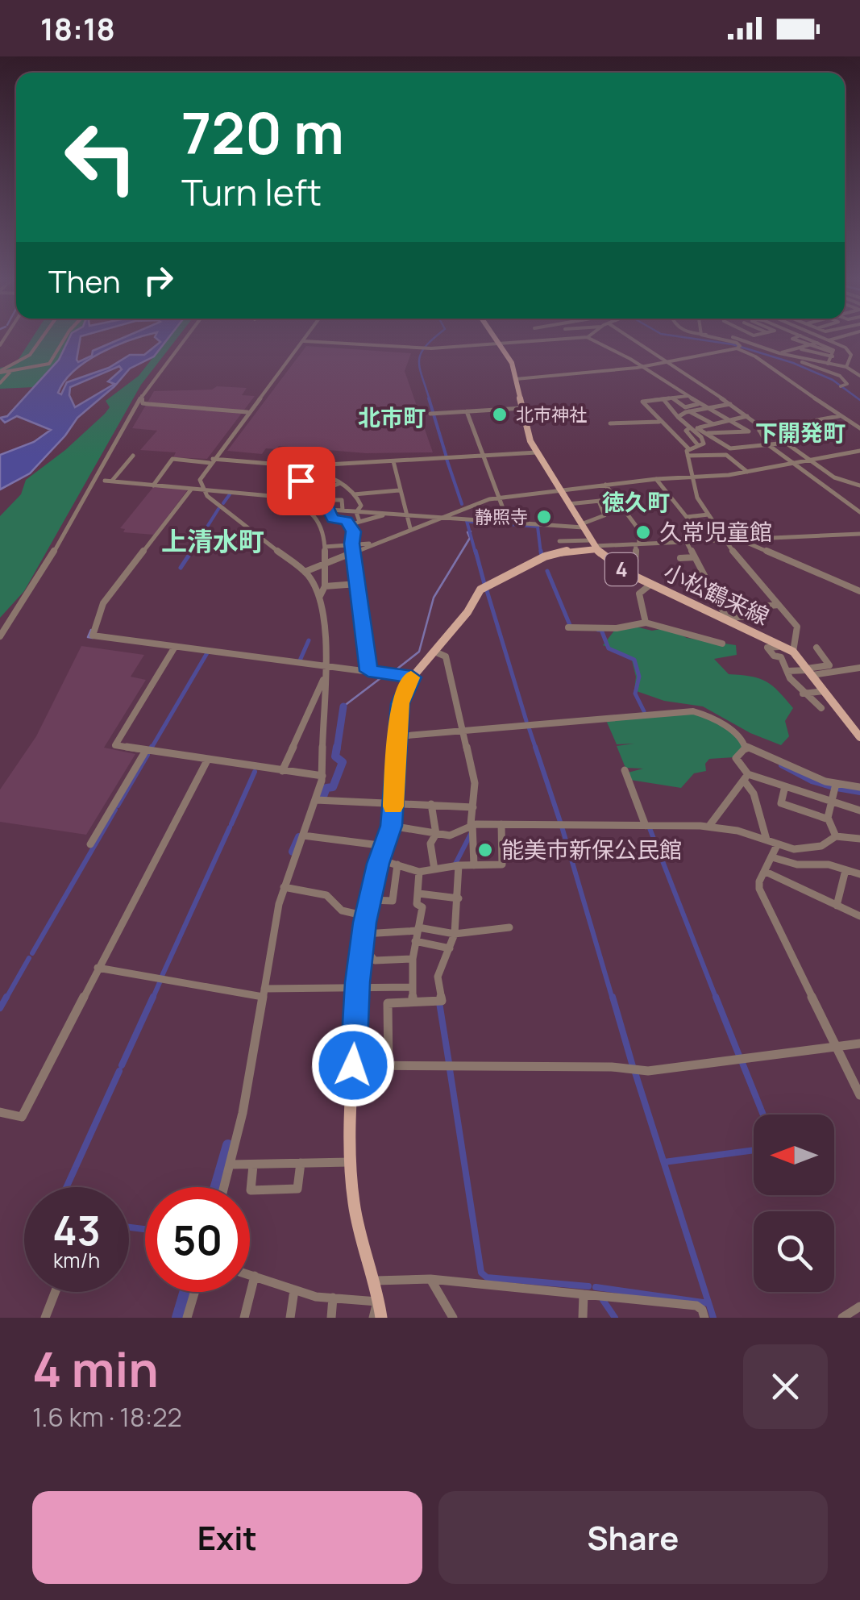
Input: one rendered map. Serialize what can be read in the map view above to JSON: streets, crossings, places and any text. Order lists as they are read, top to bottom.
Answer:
{
  "streets": {
    "main road": ["4", "小松鶴来線"]
  },
  "districts": [
    "北市町",
    "下開発町",
    "徳久町",
    "上清水町"
  ],
  "places": [
    "北市神社",
    "静照寺",
    "久常児童館",
    "能美市新保公民館"
  ],
  "north": "left",
  "page": {
    "status": "18:18",
    "turn": ["720 m", "Turn left"],
    "then": "Then",
    "speed": "43 km/h",
    "limit": "50",
    "heading": ["4 min", "1.6 km · 18:22"],
    "buttons": ["Exit", "Share"]
  }
}
